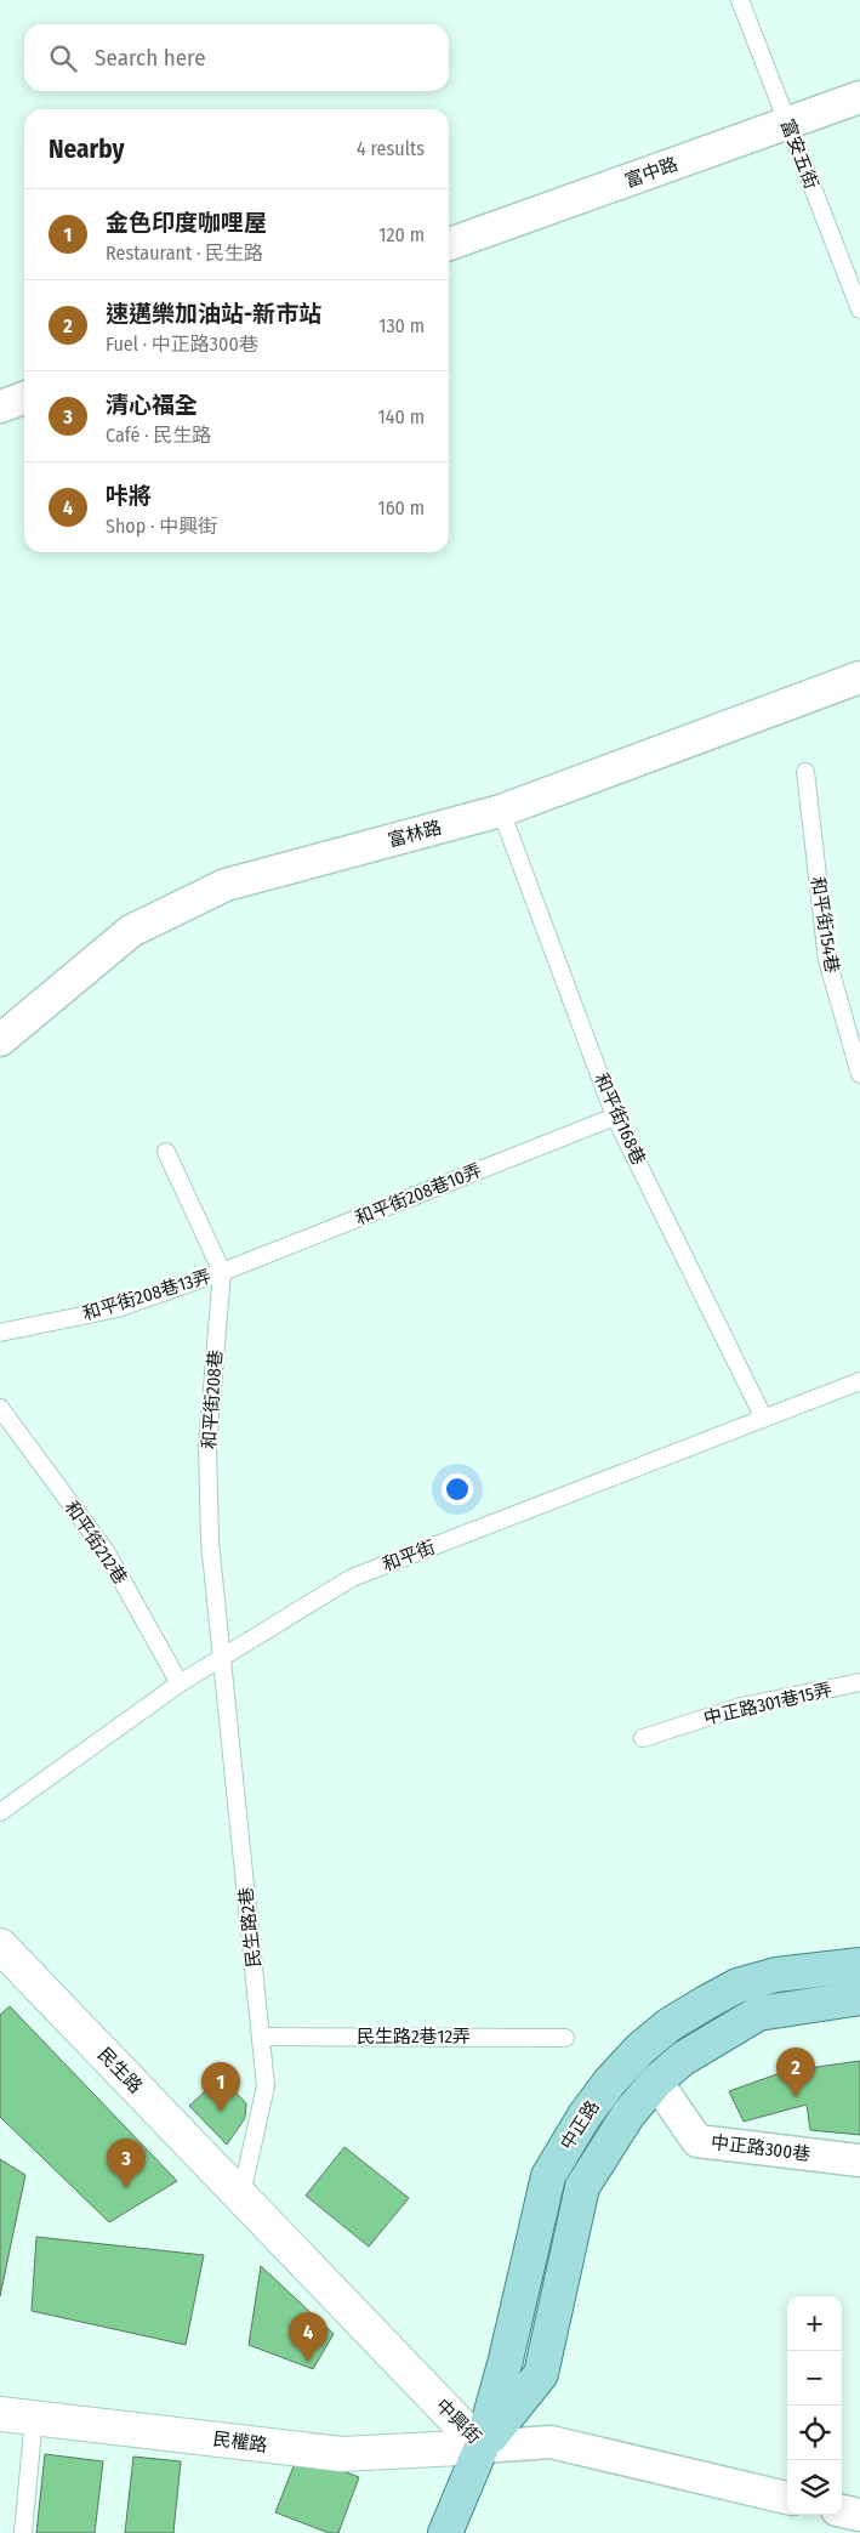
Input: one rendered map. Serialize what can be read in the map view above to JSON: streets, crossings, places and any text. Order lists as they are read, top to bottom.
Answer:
{
  "streets": {
    "main road": ["中正路"],
    "street": [
      "富中路",
      "富林路",
      "民生路",
      "中正路300巷",
      "中興街",
      "民權路"
    ],
    "lane": [
      "富安五街",
      "和平街154巷",
      "和平街168巷",
      "和平街208巷10弄",
      "和平街208巷13弄",
      "和平街208巷",
      "和平街212巷",
      "和平街",
      "中正路301巷15弄",
      "民生路2巷",
      "民生路2巷12弄"
    ]
  },
  "crossings": [
    ["富安五街", "富中路"],
    ["富林路", "和平街168巷"],
    ["和平街168巷", "和平街208巷10弄"],
    ["和平街168巷", "和平街"],
    ["和平街208巷10弄", "和平街208巷13弄"],
    ["和平街208巷10弄", "和平街208巷"],
    ["和平街208巷13弄", "和平街208巷"],
    ["和平街208巷", "和平街"],
    ["和平街208巷", "民生路2巷"],
    ["和平街212巷", "和平街"],
    ["和平街", "民生路2巷"],
    ["民生路2巷", "民生路2巷12弄"],
    ["民生路2巷", "民生路"],
    ["民生路2巷", "中興街"],
    ["民生路", "中興街"],
    ["中正路", "中正路300巷"],
    ["中正路", "中興街"],
    ["中正路", "民權路"],
    ["中興街", "民權路"]
  ],
  "page": {
    "search": "Search here",
    "heading": ["Nearby", "4 results"],
    "list": [
      {
        "mark": "1",
        "name": "金色印度咖哩屋",
        "note": "Restaurant · 民生路",
        "value": "120 m"
      },
      {
        "mark": "2",
        "name": "速邁樂加油站-新市站",
        "note": "Fuel · 中正路300巷",
        "value": "130 m"
      },
      {
        "mark": "3",
        "name": "清心福全",
        "note": "Café · 民生路",
        "value": "140 m"
      },
      {
        "mark": "4",
        "name": "咔將",
        "note": "Shop · 中興街",
        "value": "160 m"
      }
    ],
    "pins": [
      "2",
      "1",
      "3",
      "4"
    ],
    "map_buttons": ["+", "−"]
  }
}
